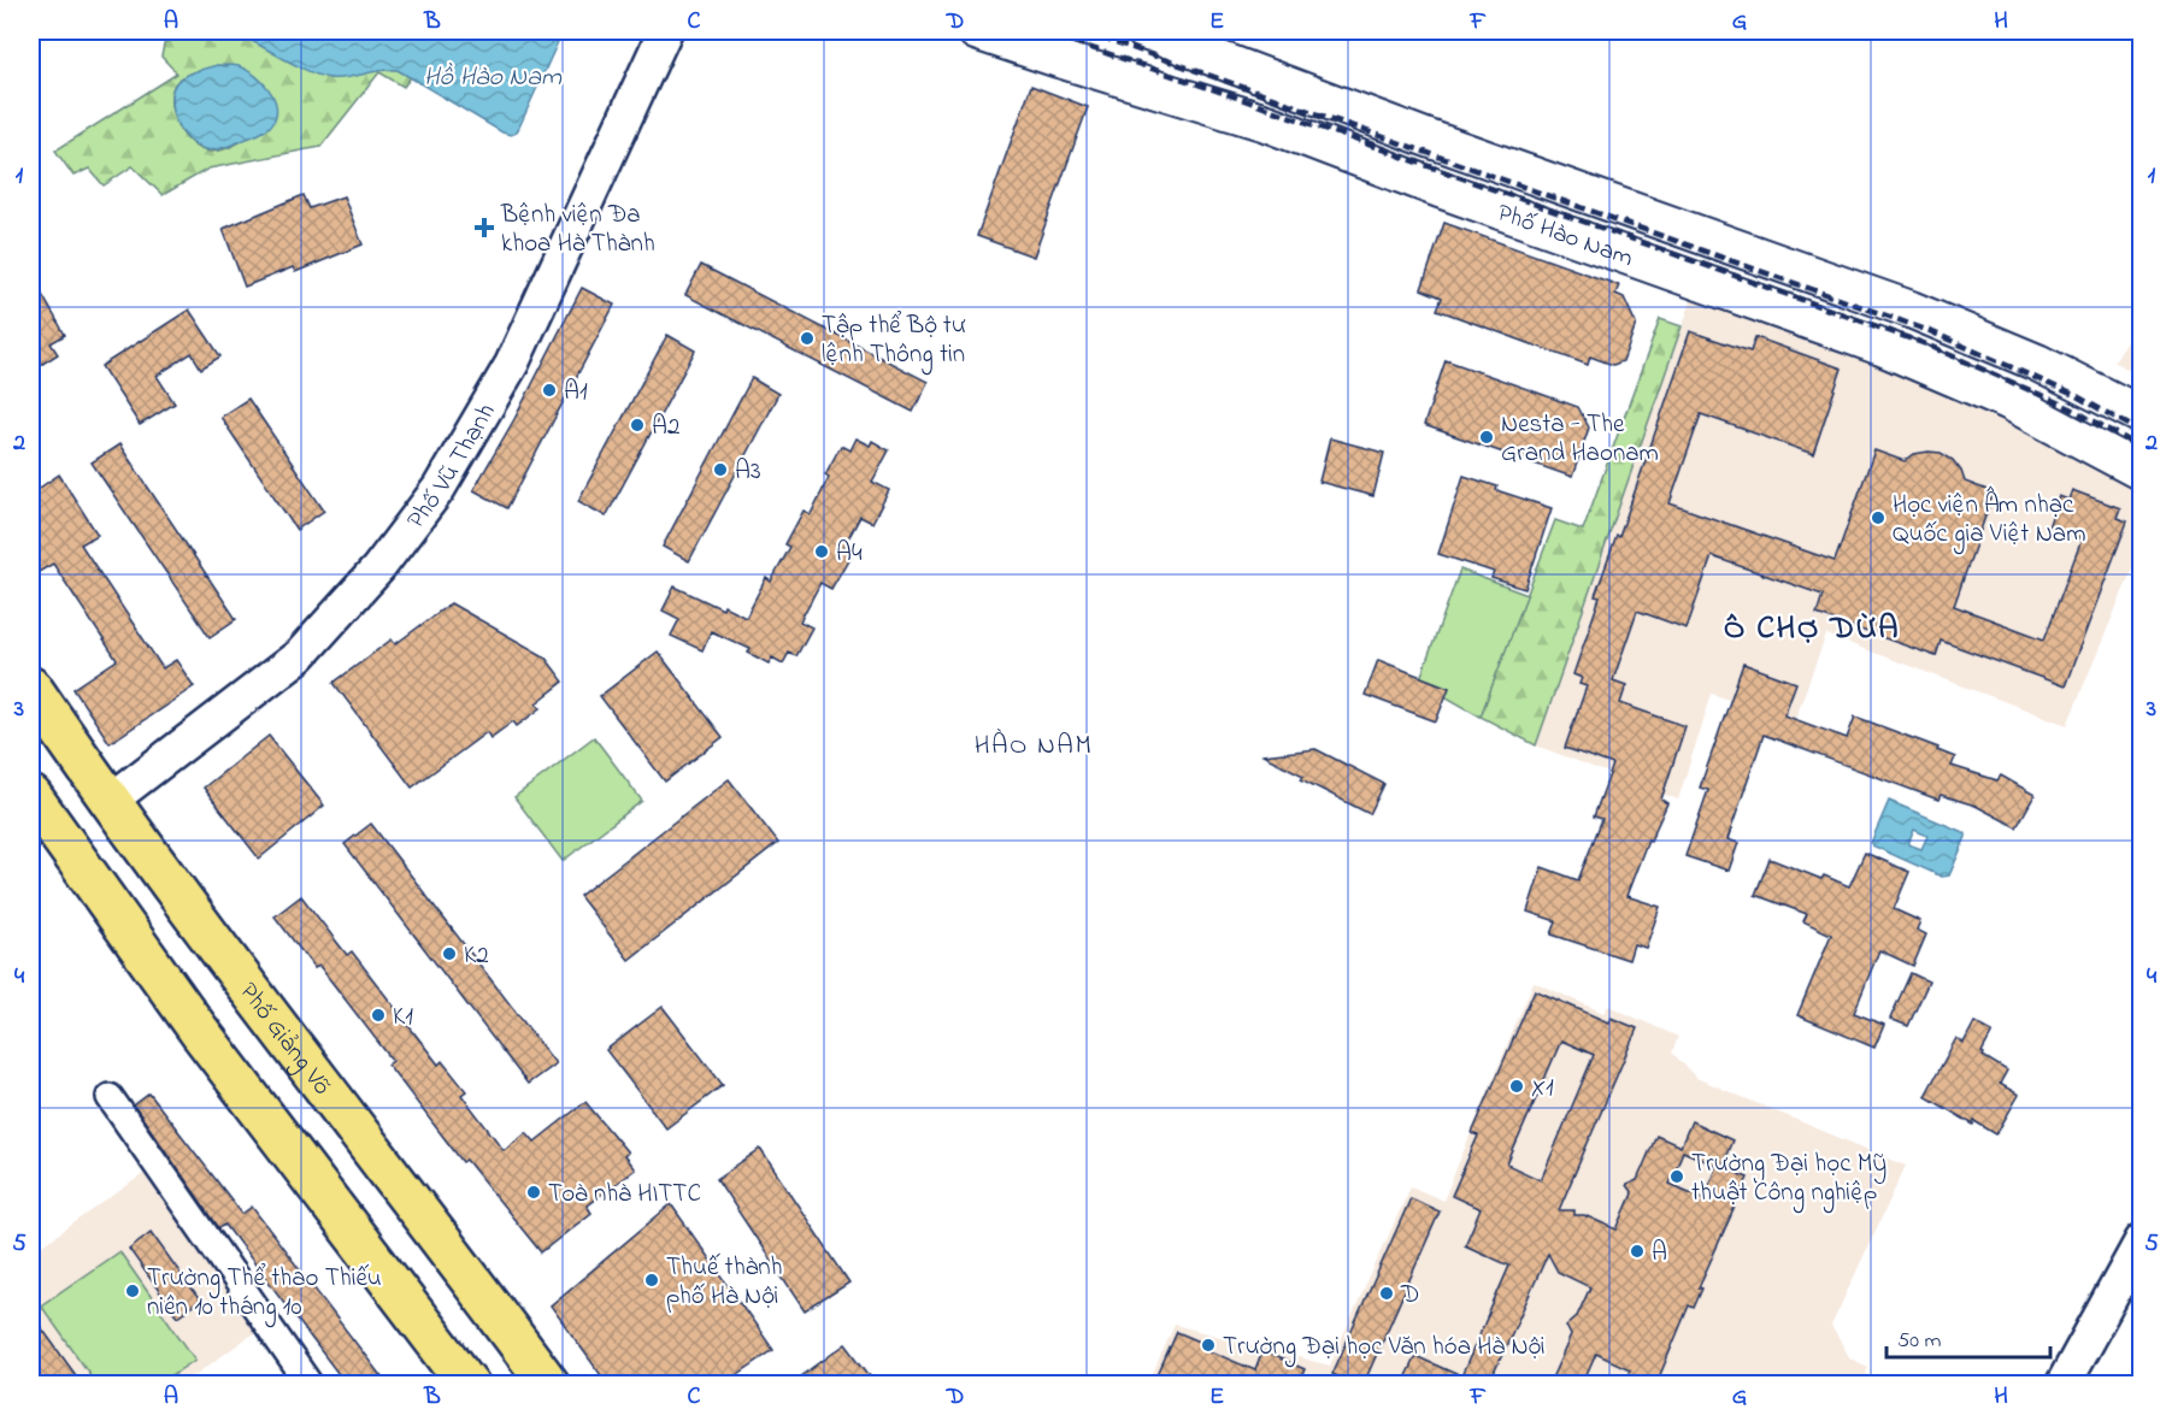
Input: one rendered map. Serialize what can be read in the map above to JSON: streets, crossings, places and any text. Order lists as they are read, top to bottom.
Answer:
{
  "streets": {
    "main road": ["Phố Hào Nam", "Phố Giảng Võ"],
    "street": ["Phố Vũ Thạnh"]
  },
  "crossings": [
    ["Phố Vũ Thạnh", "Phố Giảng Võ"]
  ],
  "districts": ["Ô CHỢ DỪA", "HÀO NAM"],
  "water": ["Hồ Hào Nam"],
  "places": {
    "health": ["Bệnh viện Đa khoa Hà Thành"],
    "other": [
      "Tập thể Bộ tư lệnh Thông tin",
      "A1",
      "A2",
      "Nesta - The Grand Haonam",
      "A3",
      "Học viện Âm nhạc Quốc gia Việt Nam",
      "A4",
      "K2",
      "K1",
      "X1",
      "Trường Đại học Mỹ thuật Công nghiệp",
      "Toà nhà HITTC",
      "A",
      "Thuế thành phố Hà Nội",
      "Trường Thể thao Thiếu niên 10 tháng 10",
      "D",
      "Trường Đại học Văn hóa Hà Nội"
    ]
  },
  "scale_bar": "50 m",
  "grid": {
    "columns": [
      "A",
      "B",
      "C",
      "D",
      "E",
      "F",
      "G",
      "H"
    ],
    "rows": [
      "1",
      "2",
      "3",
      "4",
      "5"
    ]
  }
}
